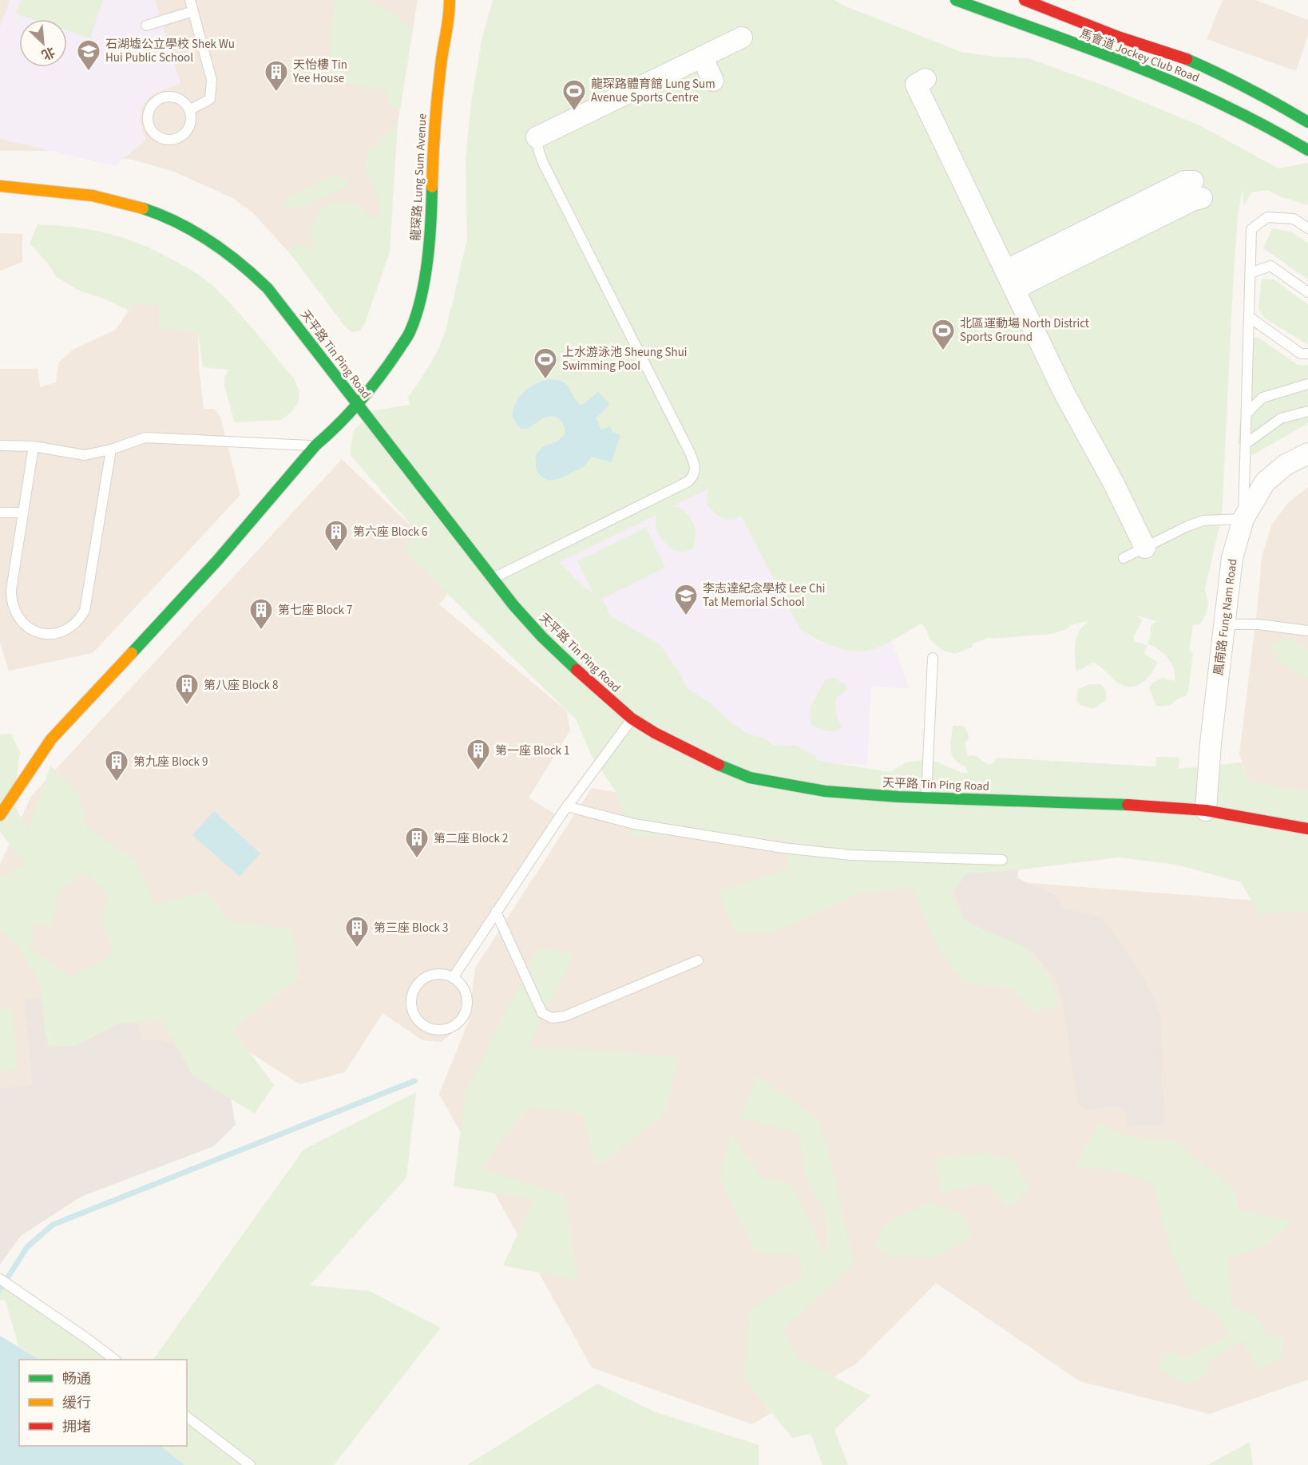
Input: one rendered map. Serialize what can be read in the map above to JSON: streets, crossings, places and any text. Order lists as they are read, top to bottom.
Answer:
{
  "streets": {
    "street": [
      "馬會道 Jockey Club Road",
      "龍琛路 Lung Sum Avenue",
      "天平路 Tin Ping Road",
      "鳳南路 Fung Nam Road"
    ]
  },
  "crossings": [
    ["龍琛路 Lung Sum Avenue", "天平路 Tin Ping Road"],
    ["天平路 Tin Ping Road", "鳳南路 Fung Nam Road"]
  ],
  "places": {
    "school or university": ["石湖墟公立學校 Shek Wu Hui Public School", "李志達紀念學校 Lee Chi Tat Memorial School"],
    "building": [
      "天怡樓 Tin Yee House",
      "第六座 Block 6",
      "第七座 Block 7",
      "第八座 Block 8",
      "第一座 Block 1",
      "第九座 Block 9",
      "第二座 Block 2",
      "第三座 Block 3"
    ],
    "sports": ["龍琛路體育館 Lung Sum Avenue Sports Centre", "北區運動場 North District Sports Ground", "上水游泳池 Sheung Shui Swimming Pool"]
  },
  "legend": ["畅通", "缓行", "拥堵"],
  "north": "bottom right"
}
